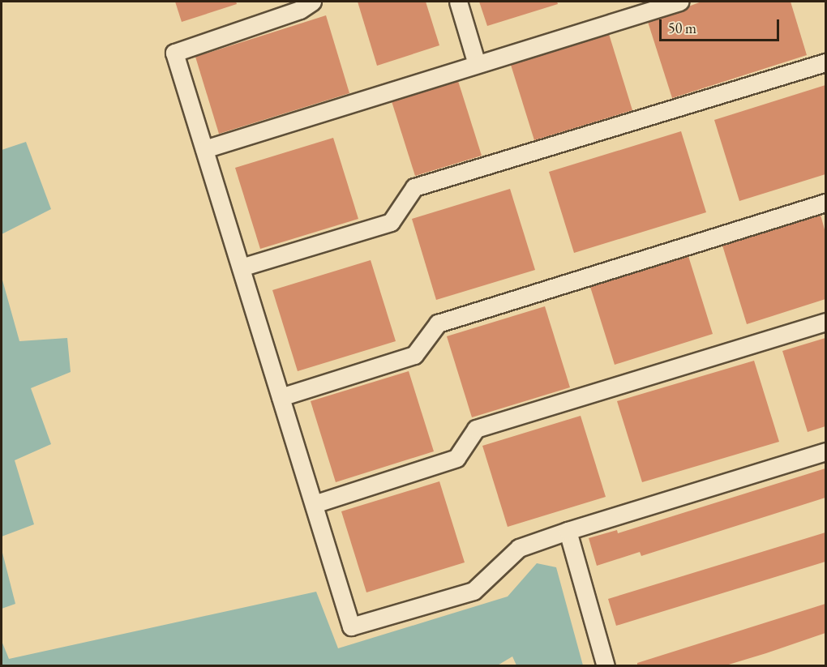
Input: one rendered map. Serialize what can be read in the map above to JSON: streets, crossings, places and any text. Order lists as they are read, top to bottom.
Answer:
{
  "scale_bar": "50 m"
}
